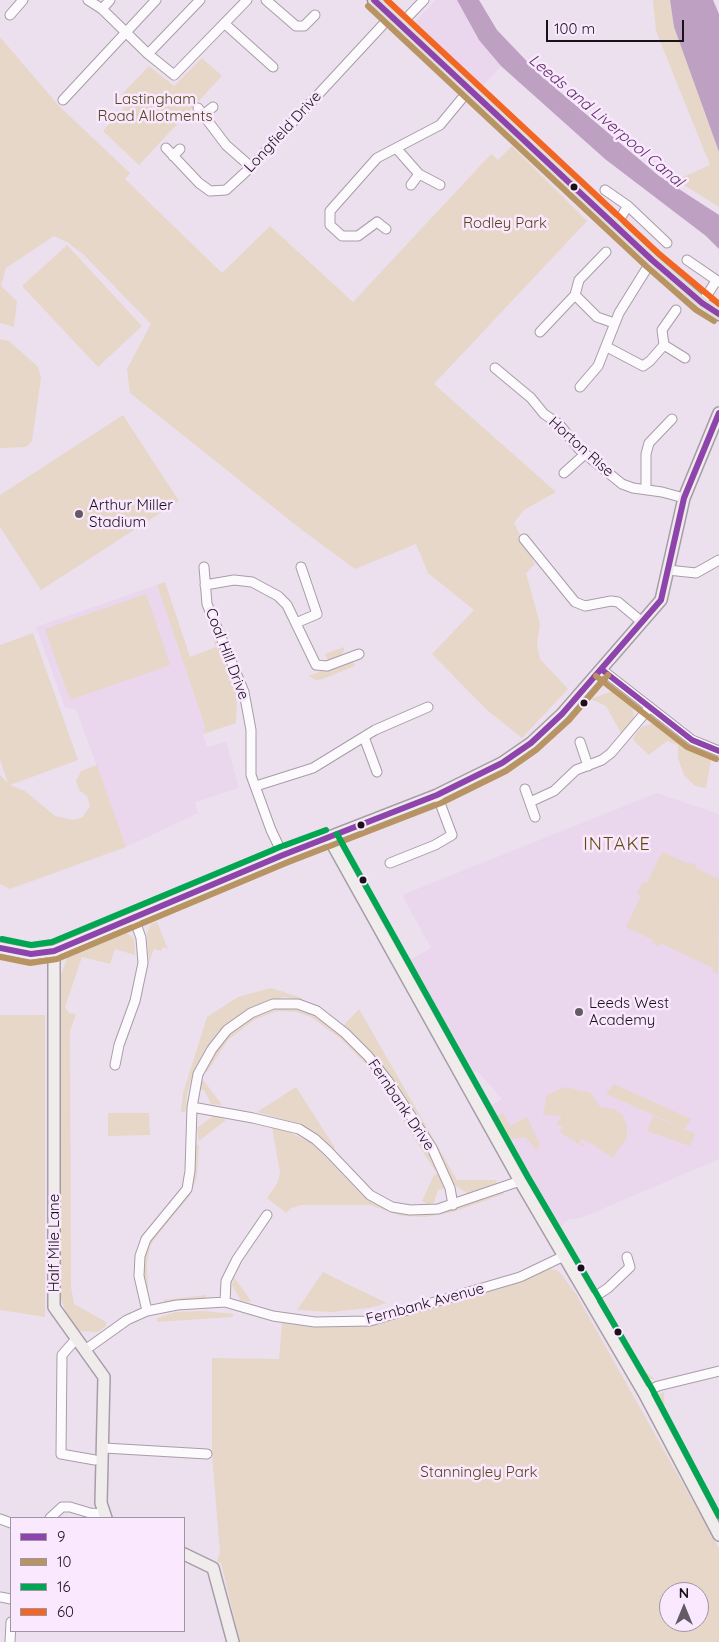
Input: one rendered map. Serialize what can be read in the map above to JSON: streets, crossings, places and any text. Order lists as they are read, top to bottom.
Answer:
{
  "streets": {
    "street": [
      "Longfield Drive",
      "Horton Rise",
      "Coal Hill Drive",
      "Fernbank Drive",
      "Half Mile Lane",
      "Fernbank Avenue"
    ]
  },
  "crossings": [
    ["Fernbank Drive", "Fernbank Avenue"],
    ["Half Mile Lane", "Fernbank Avenue"]
  ],
  "districts": ["INTAKE"],
  "water": ["Leeds and Liverpool Canal"],
  "parks": ["Lastingham Road Allotments", "Rodley Park", "Stanningley Park"],
  "places": ["Arthur Miller Stadium", "Leeds West Academy"],
  "lines": [
    "transit line 9",
    "transit line 60",
    "transit line 10",
    "transit line 16"
  ],
  "legend": [
    "9",
    "10",
    "16",
    "60"
  ],
  "scale_bar": "100 m",
  "north": "top"
}
